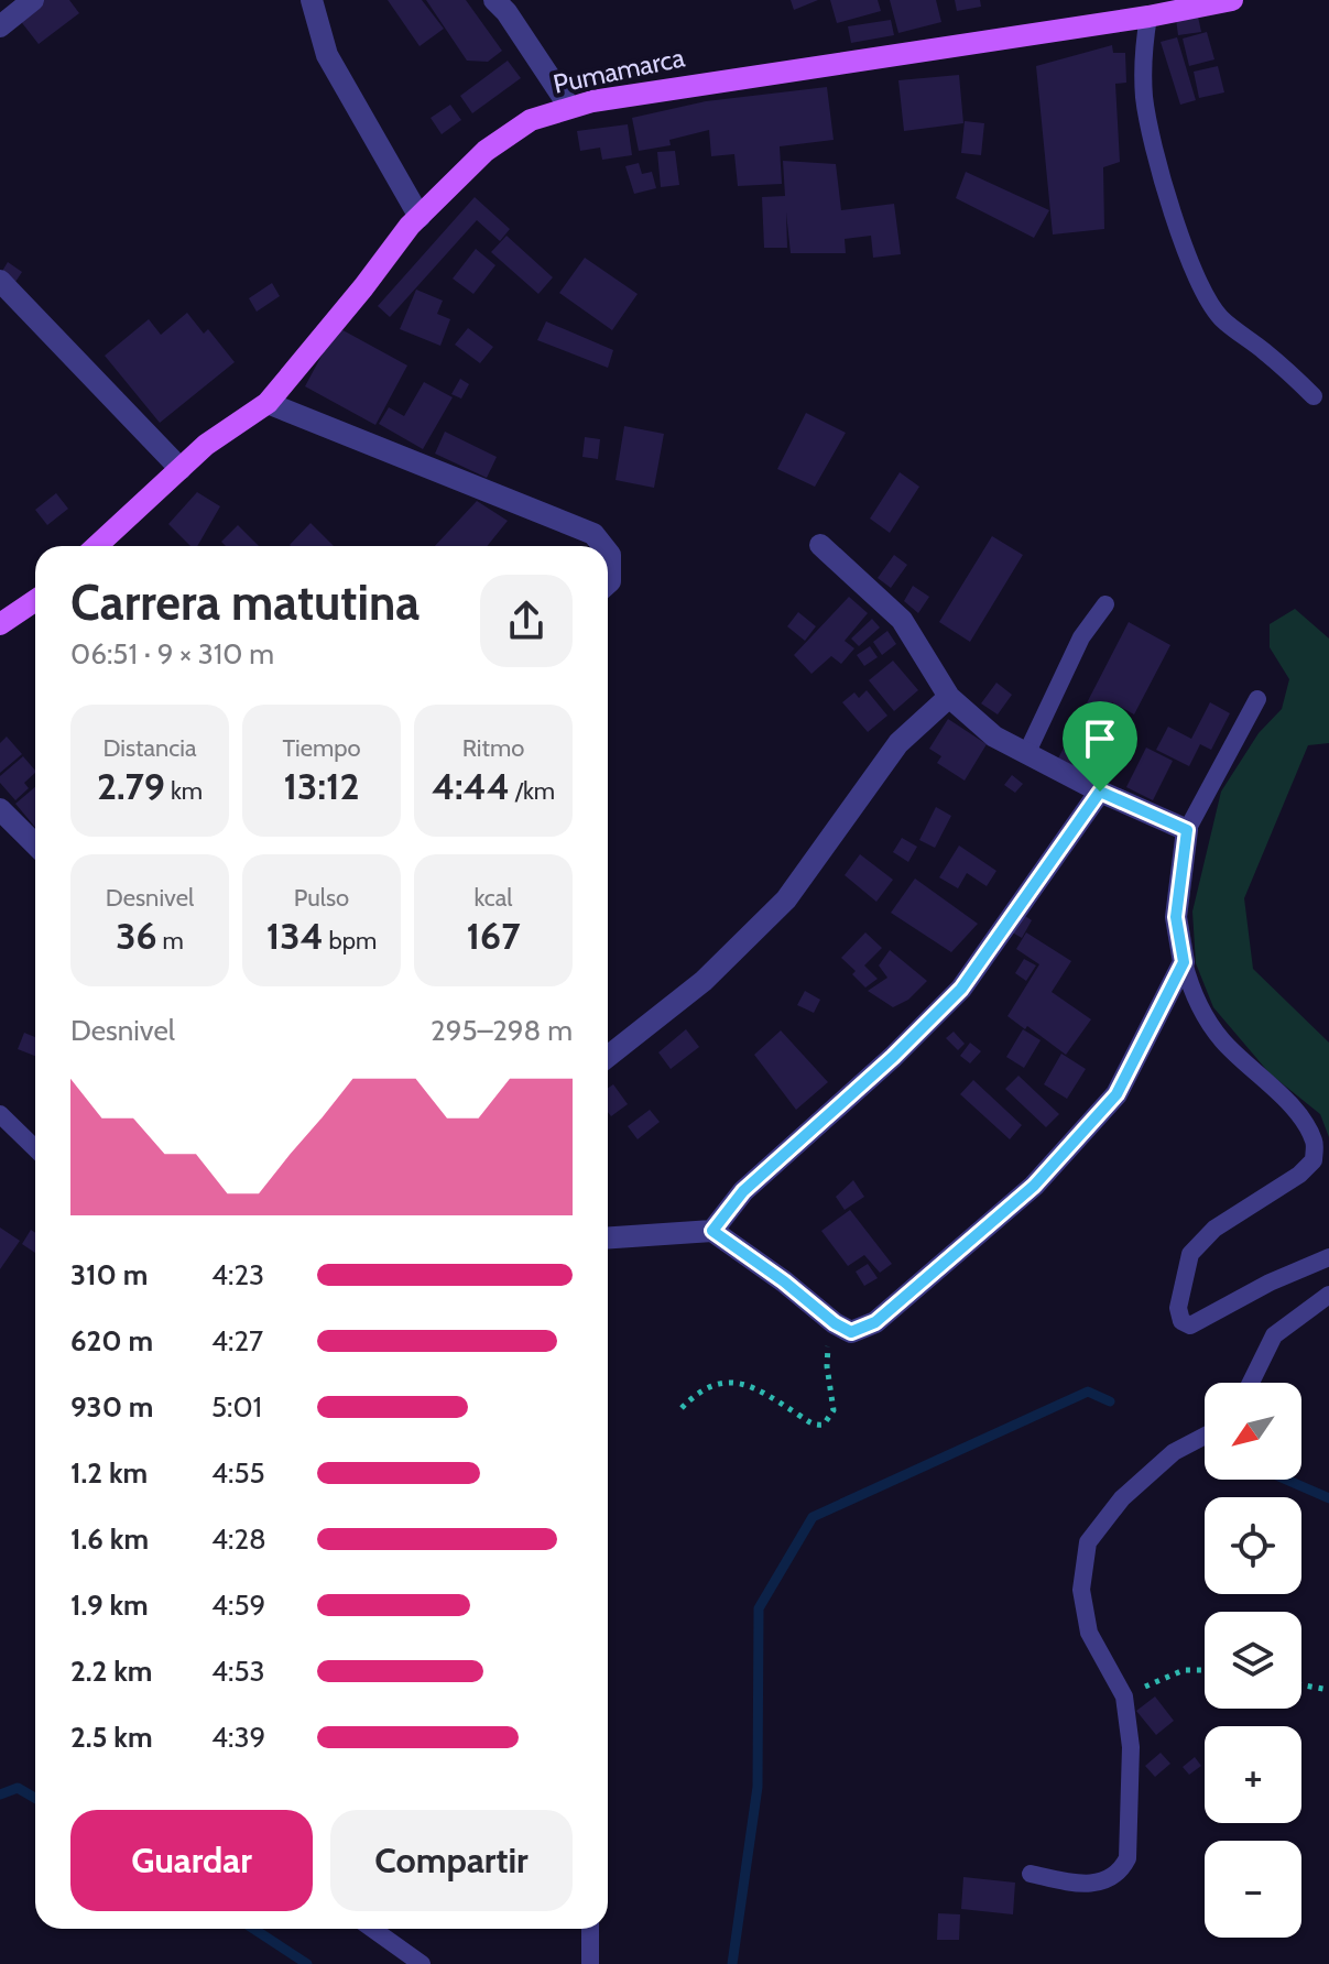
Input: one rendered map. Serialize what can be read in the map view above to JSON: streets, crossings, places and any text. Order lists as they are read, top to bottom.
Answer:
{
  "streets": {
    "main road": ["Pumamarca"]
  },
  "north": "bottom left",
  "page": {
    "heading": ["Carrera matutina", "06:51 · 9 × 310 m"],
    "stats": [
      ["Distancia", "2.79 km"],
      ["Tiempo", "13:12"],
      ["Ritmo", "4:44 /km"],
      ["Desnivel", "36 m"],
      ["Pulso", "134 bpm"],
      ["kcal", "167"]
    ],
    "chart": ["Desnivel", "295–298 m"],
    "list": [
      {
        "name": "310 m",
        "note": "4:23"
      },
      {
        "name": "620 m",
        "note": "4:27"
      },
      {
        "name": "930 m",
        "note": "5:01"
      },
      {
        "name": "1.2 km",
        "note": "4:55"
      },
      {
        "name": "1.6 km",
        "note": "4:28"
      },
      {
        "name": "1.9 km",
        "note": "4:59"
      },
      {
        "name": "2.2 km",
        "note": "4:53"
      },
      {
        "name": "2.5 km",
        "note": "4:39"
      }
    ],
    "map_buttons": ["+", "−"],
    "buttons": ["Guardar", "Compartir"]
  }
}
